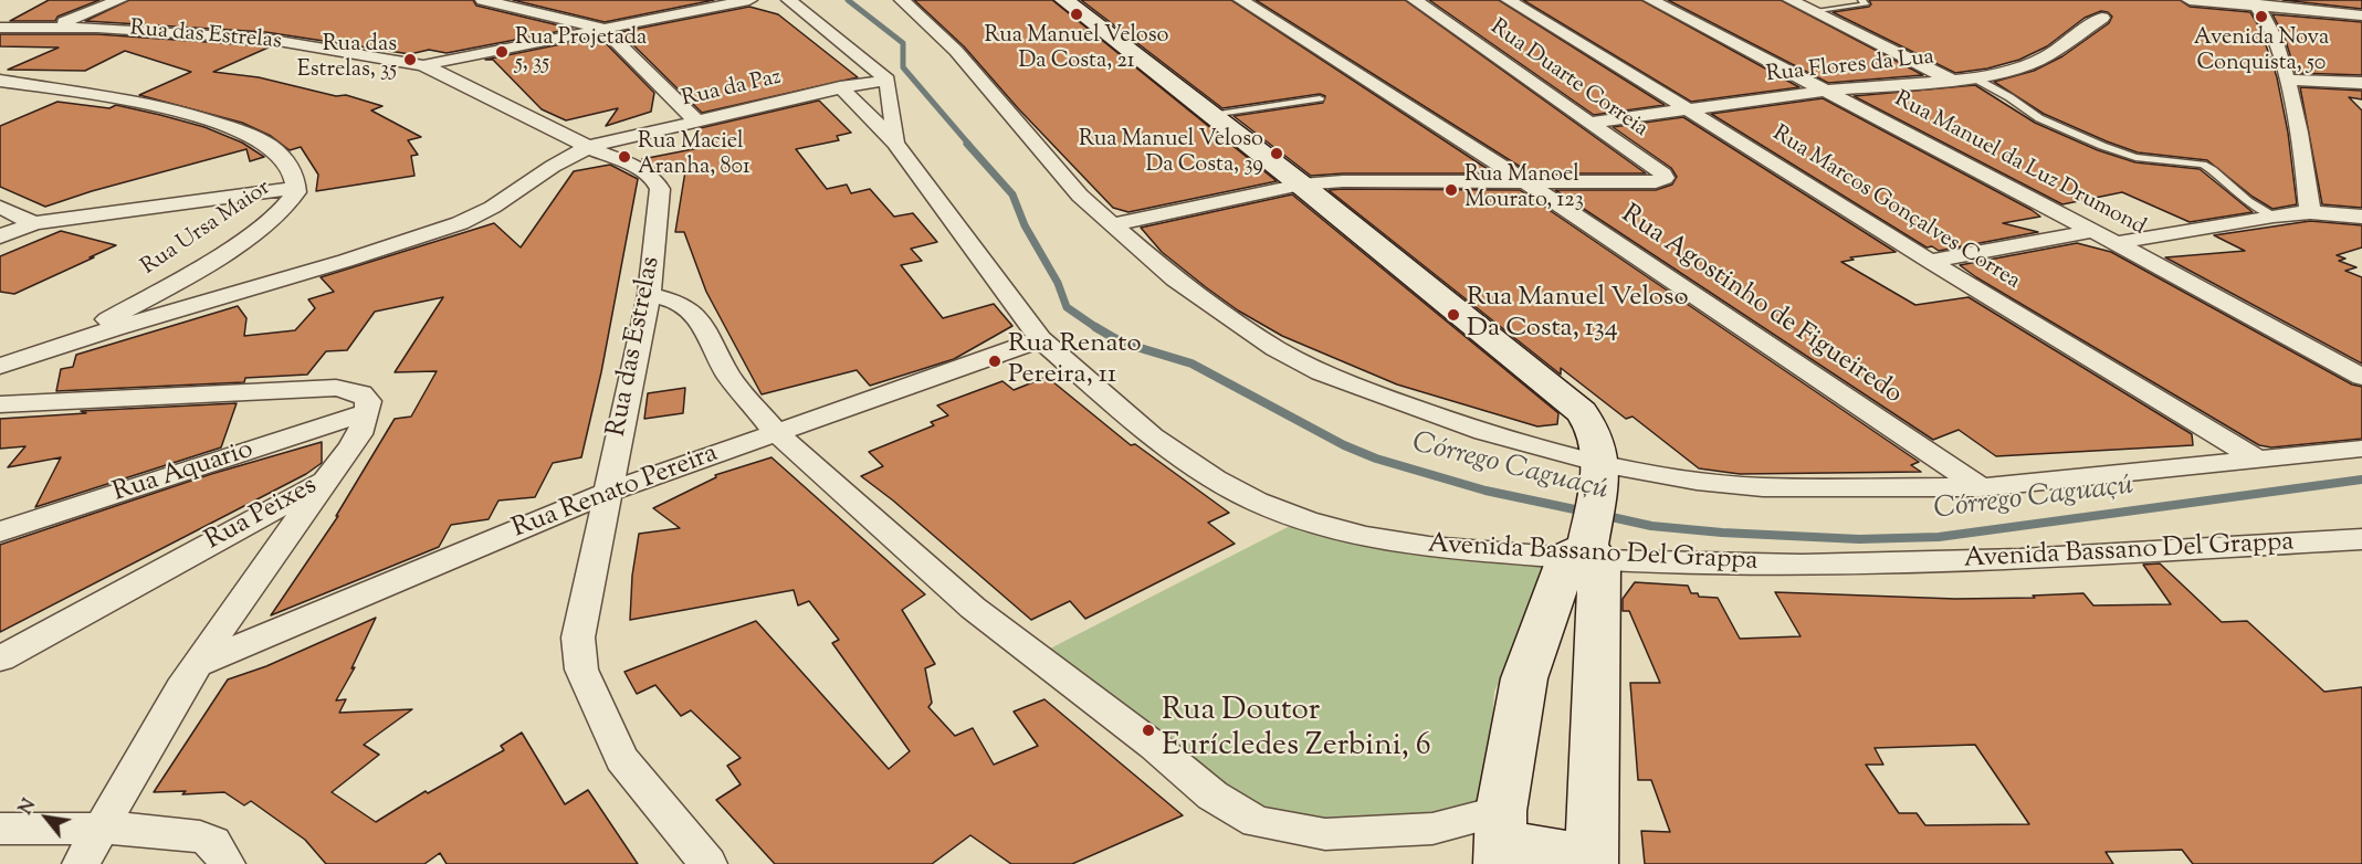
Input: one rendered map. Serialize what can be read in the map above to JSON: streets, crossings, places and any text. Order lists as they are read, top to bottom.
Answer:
{
  "streets": {
    "street": [
      "Rua das Estrelas",
      "Rua Flores da Lua",
      "Rua Duarte Correia",
      "Rua da Paz",
      "Rua Manuel da Luz Drumond",
      "Rua Marcos Gonçalves Correa",
      "Rua Ursa Maior",
      "Rua Agostinho de Figueiredo",
      "Rua Aquario",
      "Rua Renato Pereira",
      "Rua Peixes",
      "Avenida Bassano Del Grappa"
    ]
  },
  "crossings": [
    ["Rua das Estrelas", "Rua da Paz"],
    ["Rua das Estrelas", "Rua Renato Pereira"],
    ["Rua Flores da Lua", "Rua Duarte Correia"],
    ["Rua Flores da Lua", "Rua Manuel da Luz Drumond"],
    ["Rua Flores da Lua", "Rua Marcos Gonçalves Correa"],
    ["Rua Duarte Correia", "Rua Agostinho de Figueiredo"],
    ["Rua da Paz", "Avenida Bassano Del Grappa"],
    ["Rua Aquario", "Rua Peixes"],
    ["Rua Renato Pereira", "Avenida Bassano Del Grappa"]
  ],
  "water": ["Córrego Caguaçú"],
  "places": [
    "Rua Manuel Veloso Da Costa, 21",
    "Avenida Nova Conquista, 50",
    "Rua Projetada 5, 35",
    "Rua das Estrelas, 35",
    "Rua Manuel Veloso Da Costa, 39",
    "Rua Maciel Aranha, 801",
    "Rua Manoel Mourato, 123",
    "Rua Manuel Veloso Da Costa, 134",
    "Rua Renato Pereira, 11",
    "Rua Doutor Eurícledes Zerbini, 6"
  ],
  "north": "top left"
}
